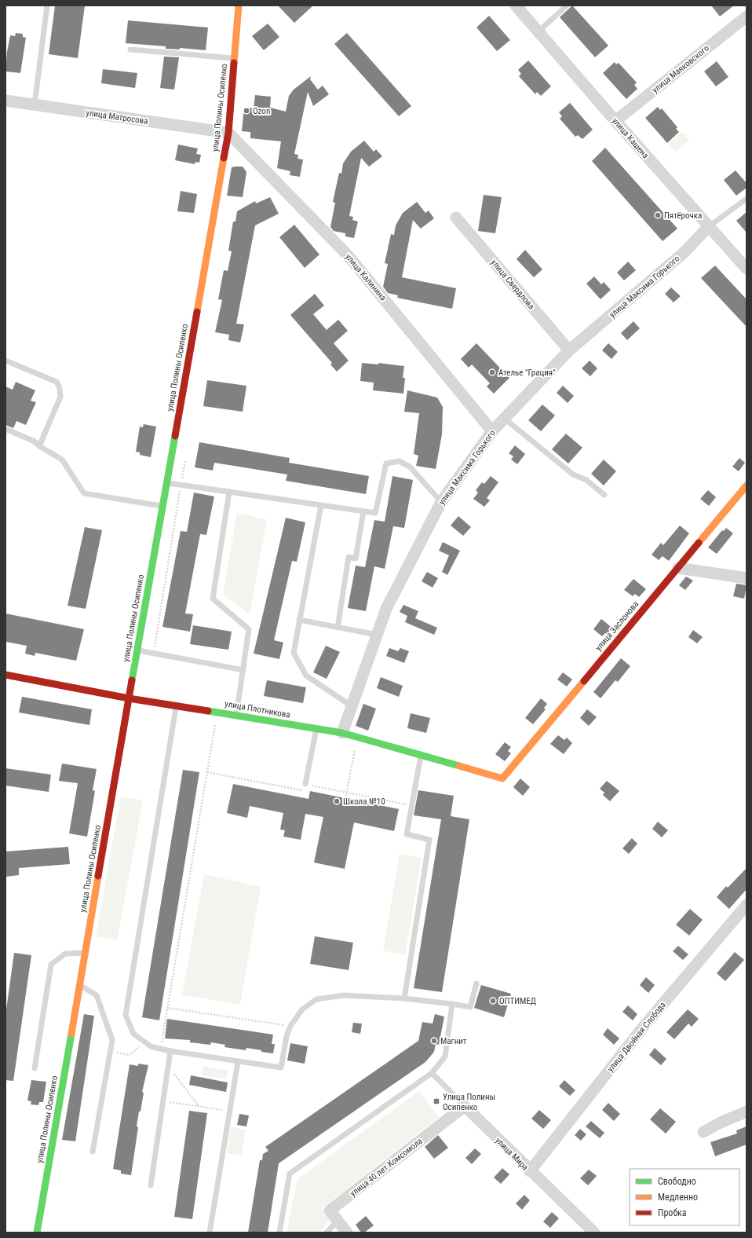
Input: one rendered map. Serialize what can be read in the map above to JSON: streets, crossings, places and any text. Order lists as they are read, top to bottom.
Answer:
{
  "streets": {
    "street": [
      "улица Маяковского",
      "улица Полины Осипенко",
      "улица Матросова",
      "улица Кашена",
      "улица Калинина",
      "улица Свердлова",
      "улица Максима Горького",
      "улица Заслонова",
      "улица Плотникова",
      "улица Двойная Слобода",
      "улица Мира",
      "улица 40 лет Комсомола"
    ]
  },
  "crossings": [
    ["улица Маяковского", "улица Кашена"],
    ["улица Полины Осипенко", "улица Матросова"],
    ["улица Полины Осипенко", "улица Калинина"],
    ["улица Полины Осипенко", "улица Плотникова"],
    ["улица Матросова", "улица Калинина"],
    ["улица Кашена", "улица Максима Горького"],
    ["улица Калинина", "улица Максима Горького"],
    ["улица Свердлова", "улица Максима Горького"],
    ["улица Максима Горького", "улица Плотникова"],
    ["улица Заслонова", "улица Плотникова"],
    ["улица Двойная Слобода", "улица Мира"],
    ["улица Мира", "улица 40 лет Комсомола"]
  ],
  "places": {
    "other": [
      "Ozon",
      "Пятёрочка",
      "Ателье \"Грация\"",
      "Школа №10",
      "ОПТИМЕД",
      "Магнит"
    ],
    "transit": ["Улица Полины Осипенко"]
  },
  "legend": ["Свободно", "Медленно", "Пробка"]
}
